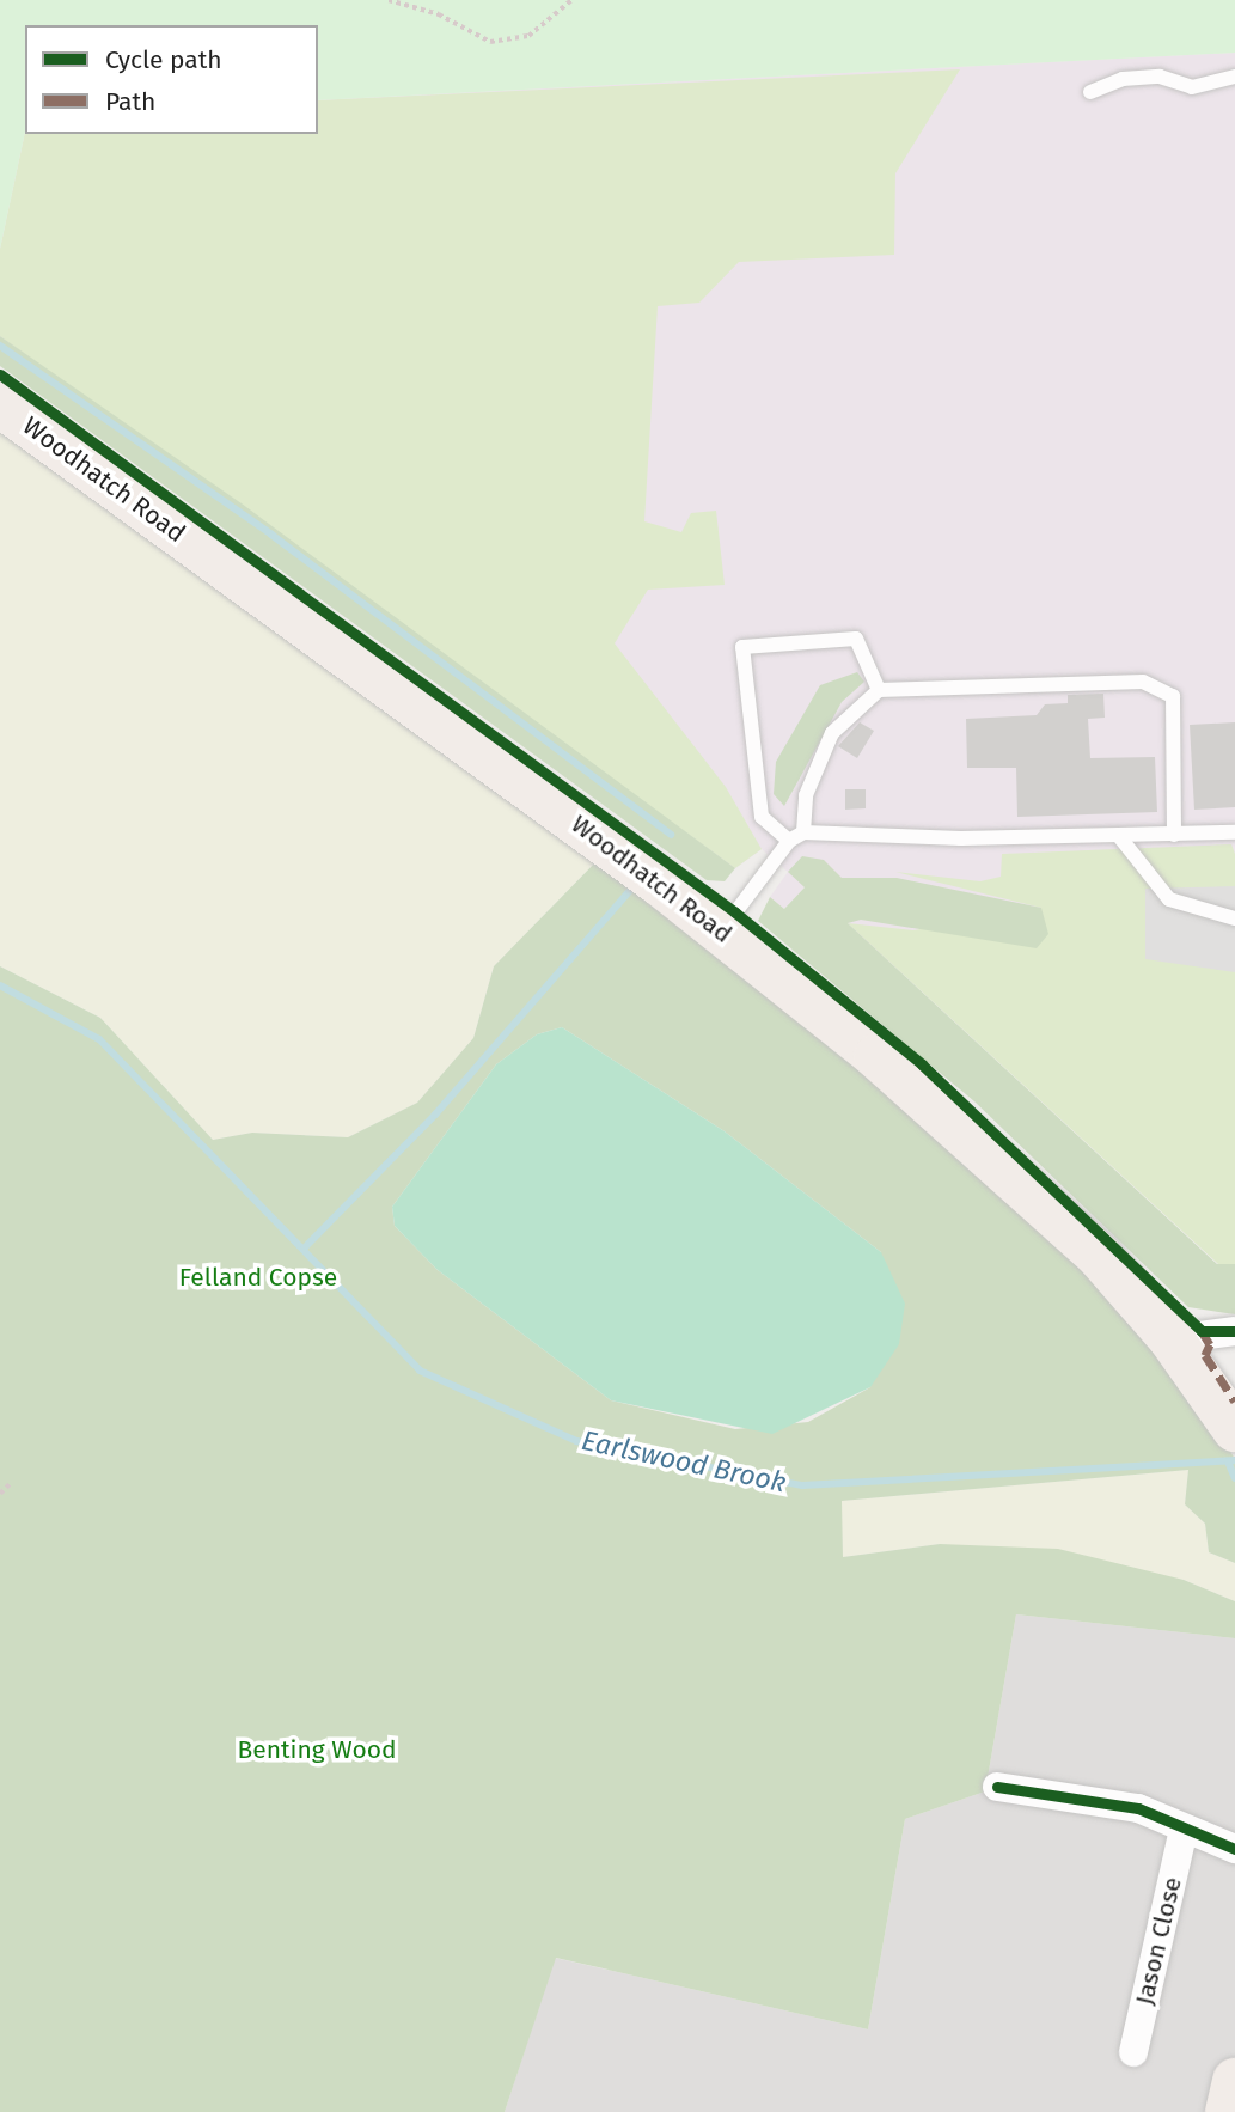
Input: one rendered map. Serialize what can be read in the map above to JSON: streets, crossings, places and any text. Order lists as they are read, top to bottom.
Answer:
{
  "streets": {
    "main road": ["Woodhatch Road"],
    "street": ["Jason Close"]
  },
  "water": ["Earlswood Brook"],
  "parks": ["Felland Copse", "Benting Wood"],
  "legend": ["Cycle path", "Path"]
}
